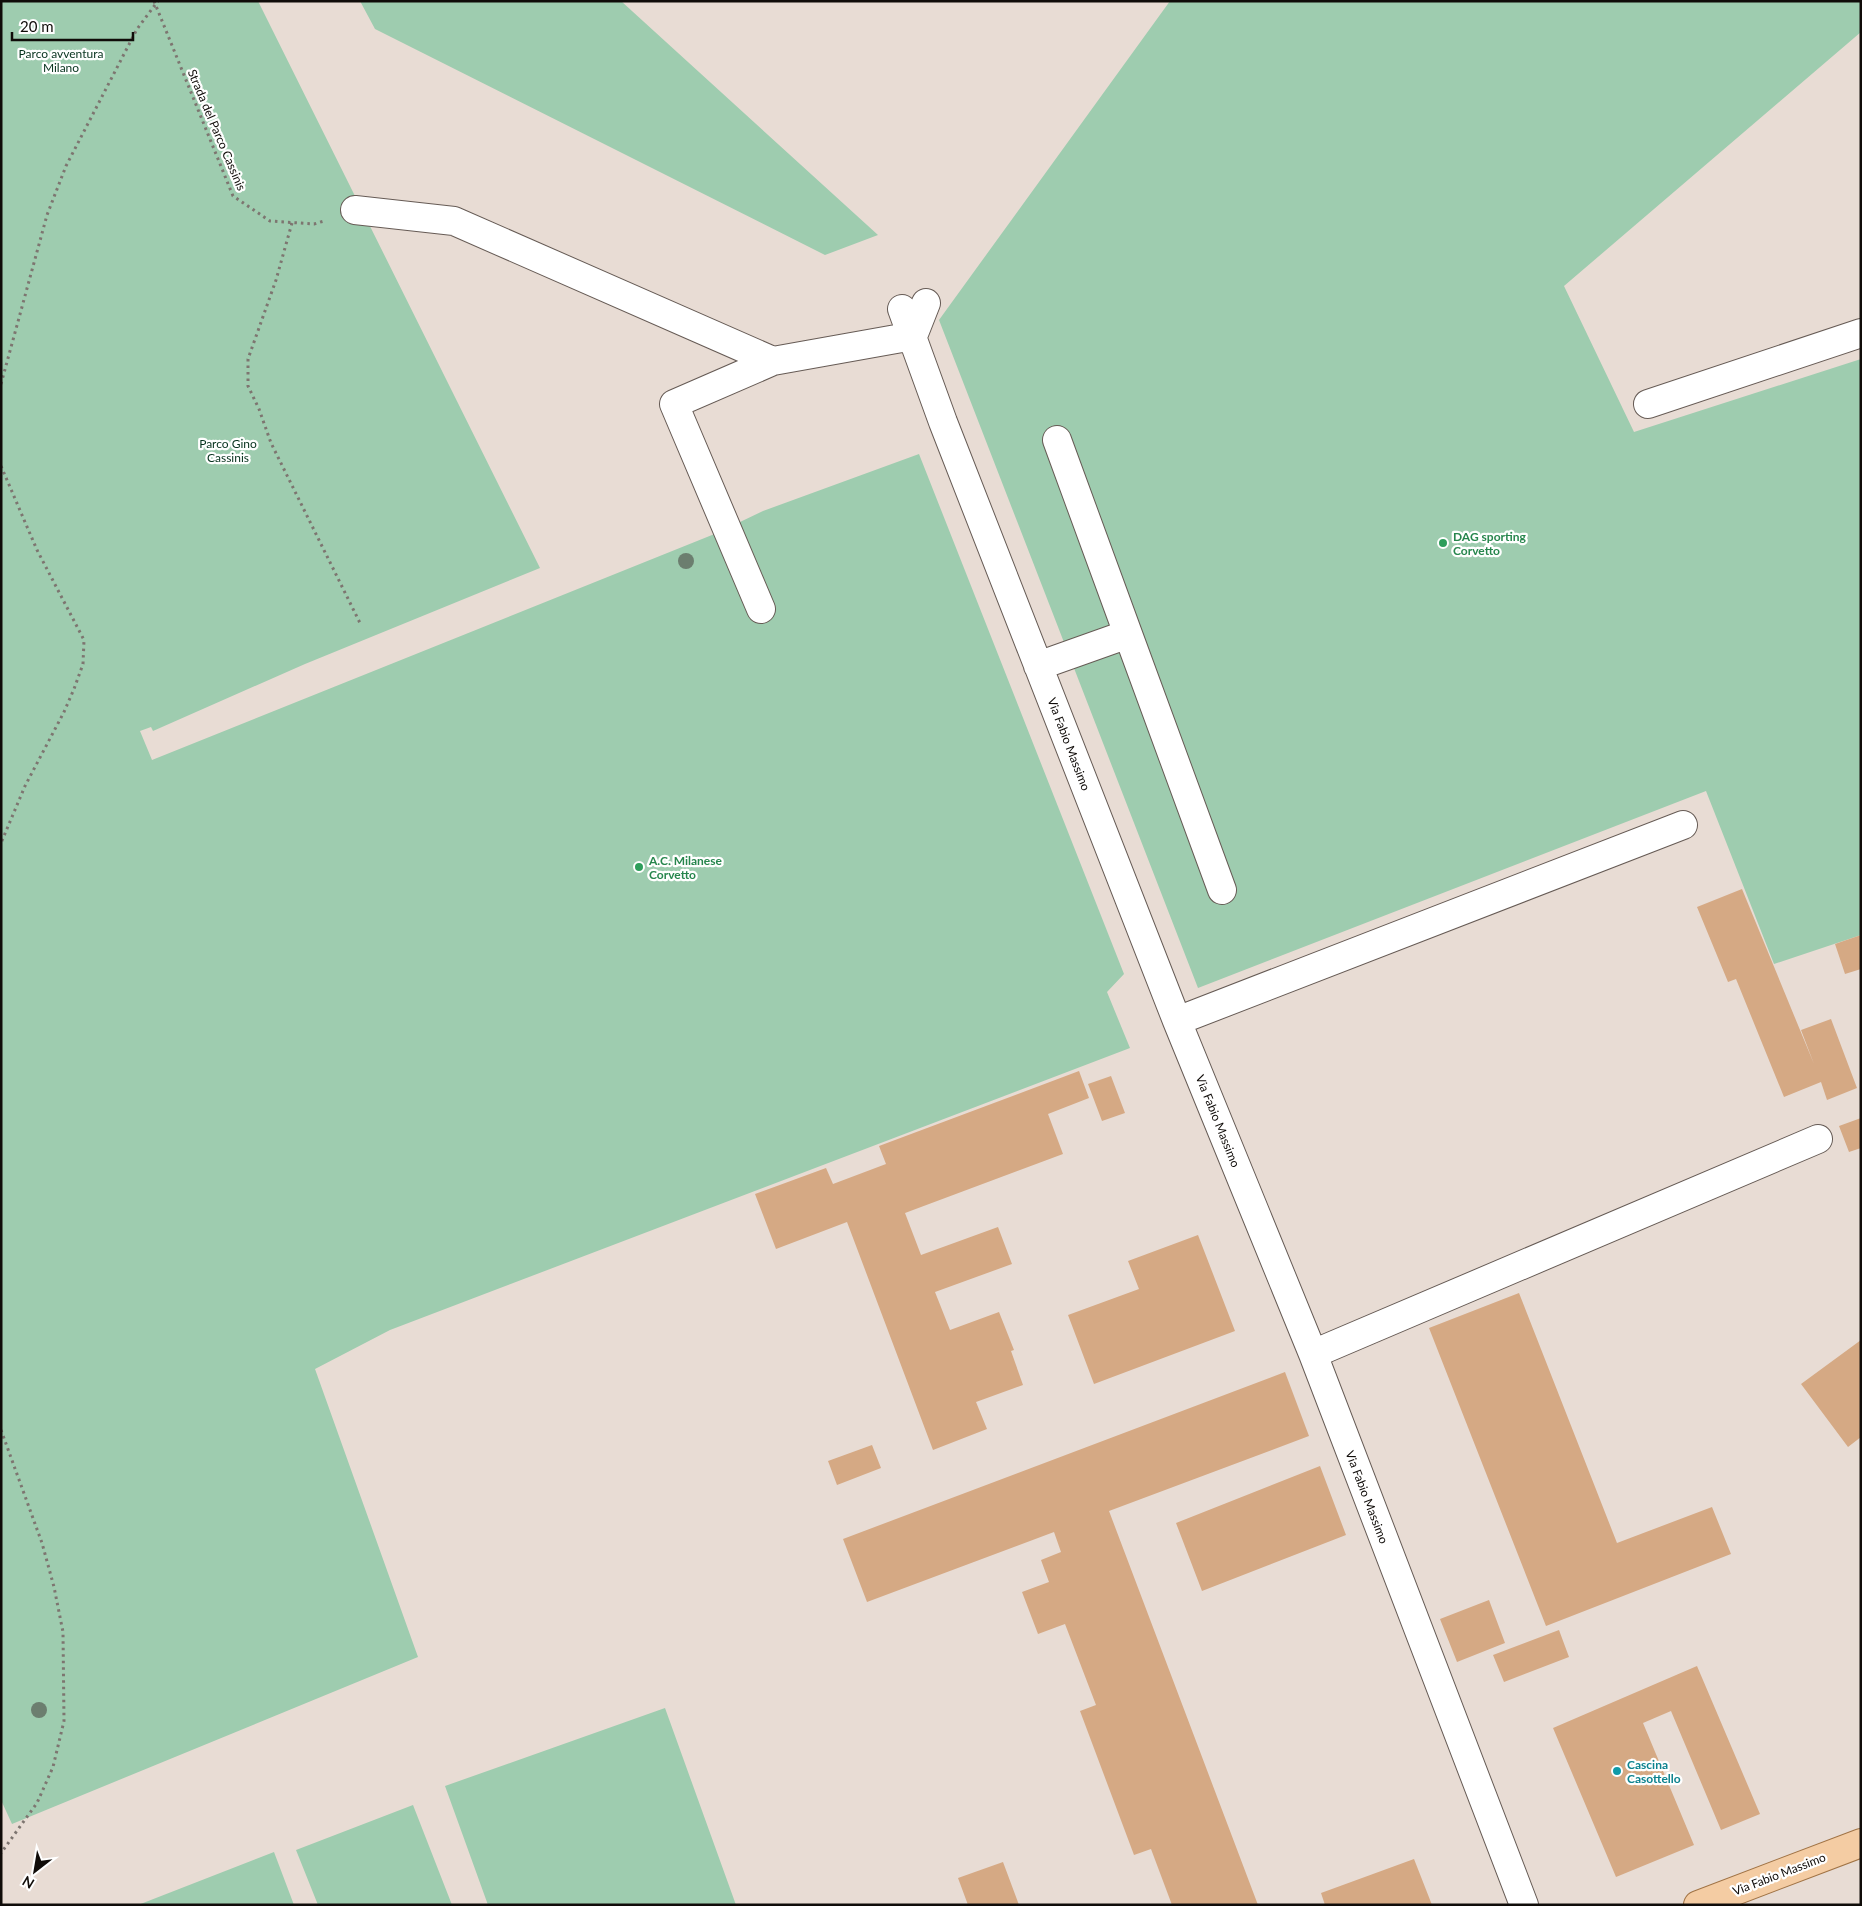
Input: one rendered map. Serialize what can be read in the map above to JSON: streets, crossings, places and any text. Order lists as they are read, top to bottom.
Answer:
{
  "streets": {
    "main road": ["Via Fabio Massimo"],
    "path": ["Strada del Parco Cassinis"]
  },
  "parks": ["Parco avventura Milano", "Parco Gino Cassinis"],
  "places": ["DAG sporting Corvetto", "A.C. Milanese Corvetto", "Cascina Casottello"],
  "scale_bar": "20 m",
  "north": "bottom left"
}
